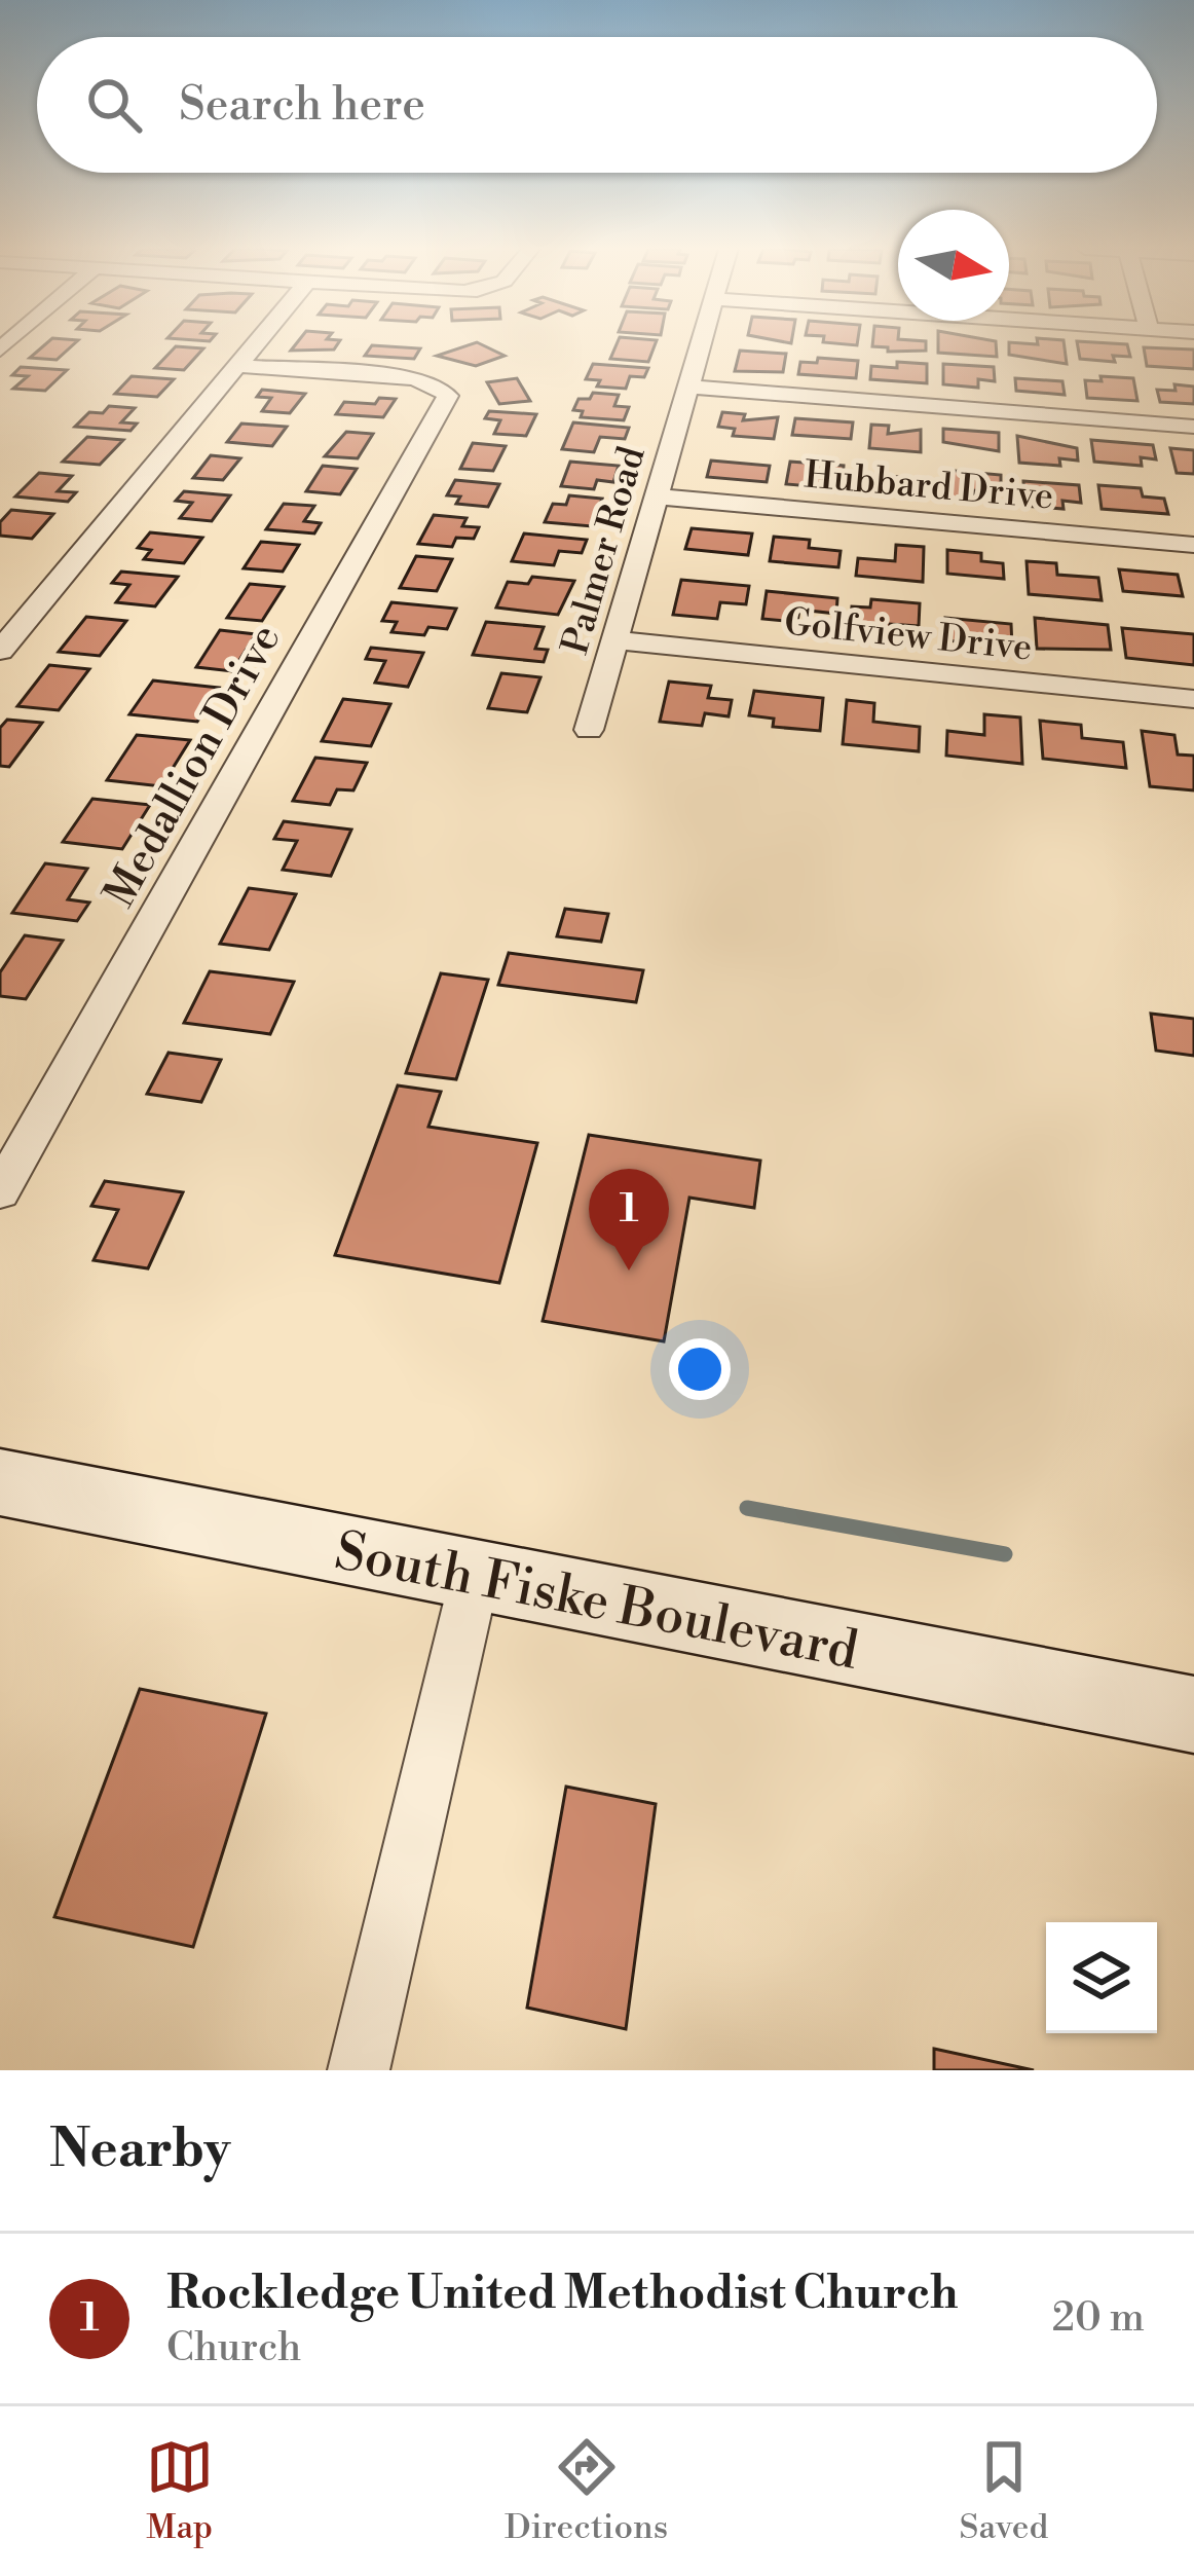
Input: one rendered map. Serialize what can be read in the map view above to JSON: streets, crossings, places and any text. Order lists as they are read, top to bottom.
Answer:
{
  "streets": {
    "main road": ["South Fiske Boulevard"],
    "street": [
      "Hubbard Drive",
      "Palmer Road",
      "Golfview Drive",
      "Medallion Drive"
    ]
  },
  "crossings": [
    ["Hubbard Drive", "Palmer Road"],
    ["Palmer Road", "Golfview Drive"]
  ],
  "north": "right",
  "page": {
    "search": "Search here",
    "pins": "1",
    "heading": "Nearby",
    "list": [
      {
        "mark": "1",
        "name": "Rockledge United Methodist Church",
        "note": "Church",
        "value": "20 m"
      }
    ],
    "nav": ["Map", "Directions", "Saved"]
  }
}
